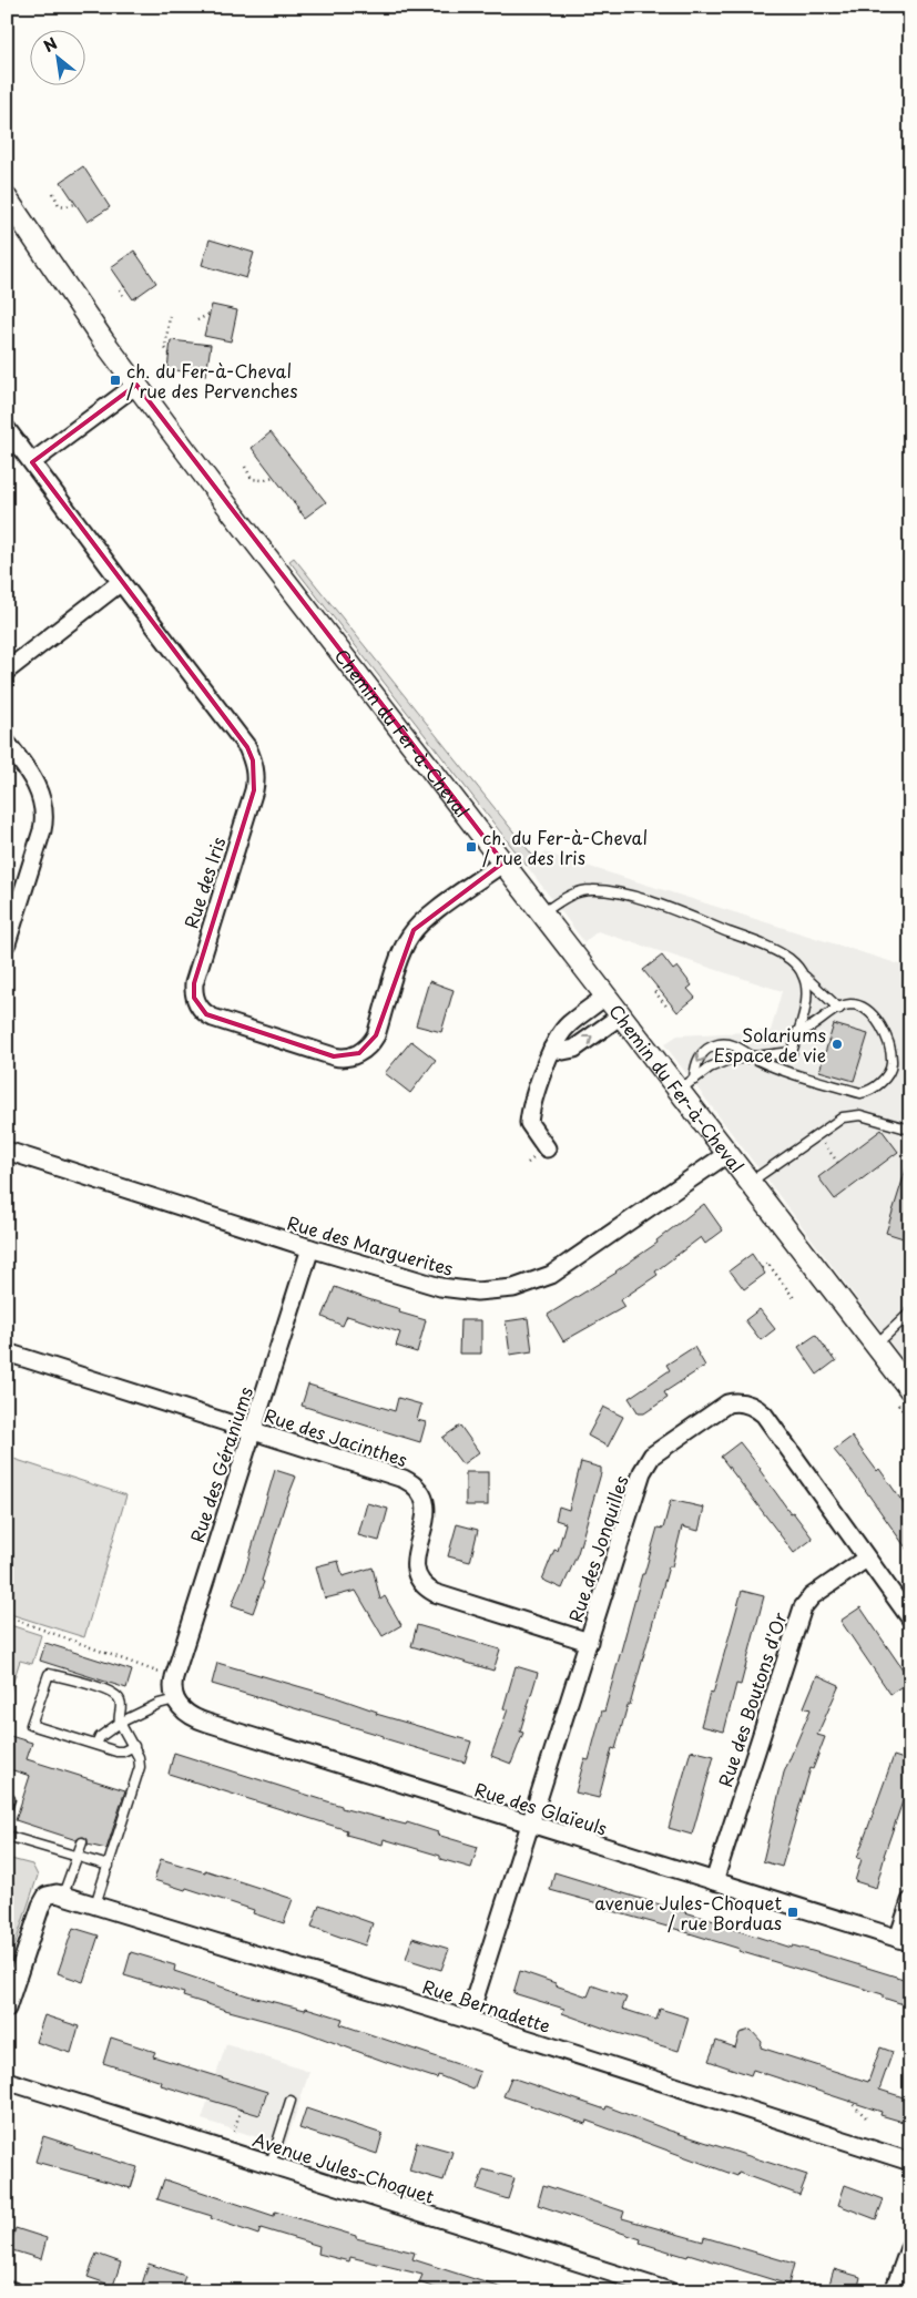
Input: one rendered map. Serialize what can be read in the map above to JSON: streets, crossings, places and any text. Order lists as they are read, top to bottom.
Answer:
{
  "streets": {
    "street": [
      "Chemin du Fer-à-Cheval",
      "Rue des Iris",
      "Rue des Marguerites",
      "Rue des Jacinthes",
      "Rue des Géraniums",
      "Rue des Jonquilles",
      "Rue des Boutons d'Or",
      "Rue des Glaïeuls",
      "Rue Bernadette",
      "Avenue Jules-Choquet"
    ]
  },
  "crossings": [
    ["Chemin du Fer-à-Cheval", "Rue des Iris"],
    ["Chemin du Fer-à-Cheval", "Rue des Marguerites"],
    ["Rue des Marguerites", "Rue des Géraniums"],
    ["Rue des Jacinthes", "Rue des Géraniums"],
    ["Rue des Jacinthes", "Rue des Jonquilles"],
    ["Rue des Géraniums", "Rue des Glaïeuls"],
    ["Rue des Jonquilles", "Rue des Boutons d'Or"],
    ["Rue des Jonquilles", "Rue des Glaïeuls"],
    ["Rue des Jonquilles", "Rue Bernadette"],
    ["Rue des Boutons d'Or", "Rue des Glaïeuls"]
  ],
  "places": {
    "transit": ["ch. du Fer-à-Cheval / rue des Pervenches", "ch. du Fer-à-Cheval / rue des Iris", "avenue Jules-Choquet / rue Borduas"],
    "other": ["Solariums Espace de vie"]
  },
  "north": "top left"
}
